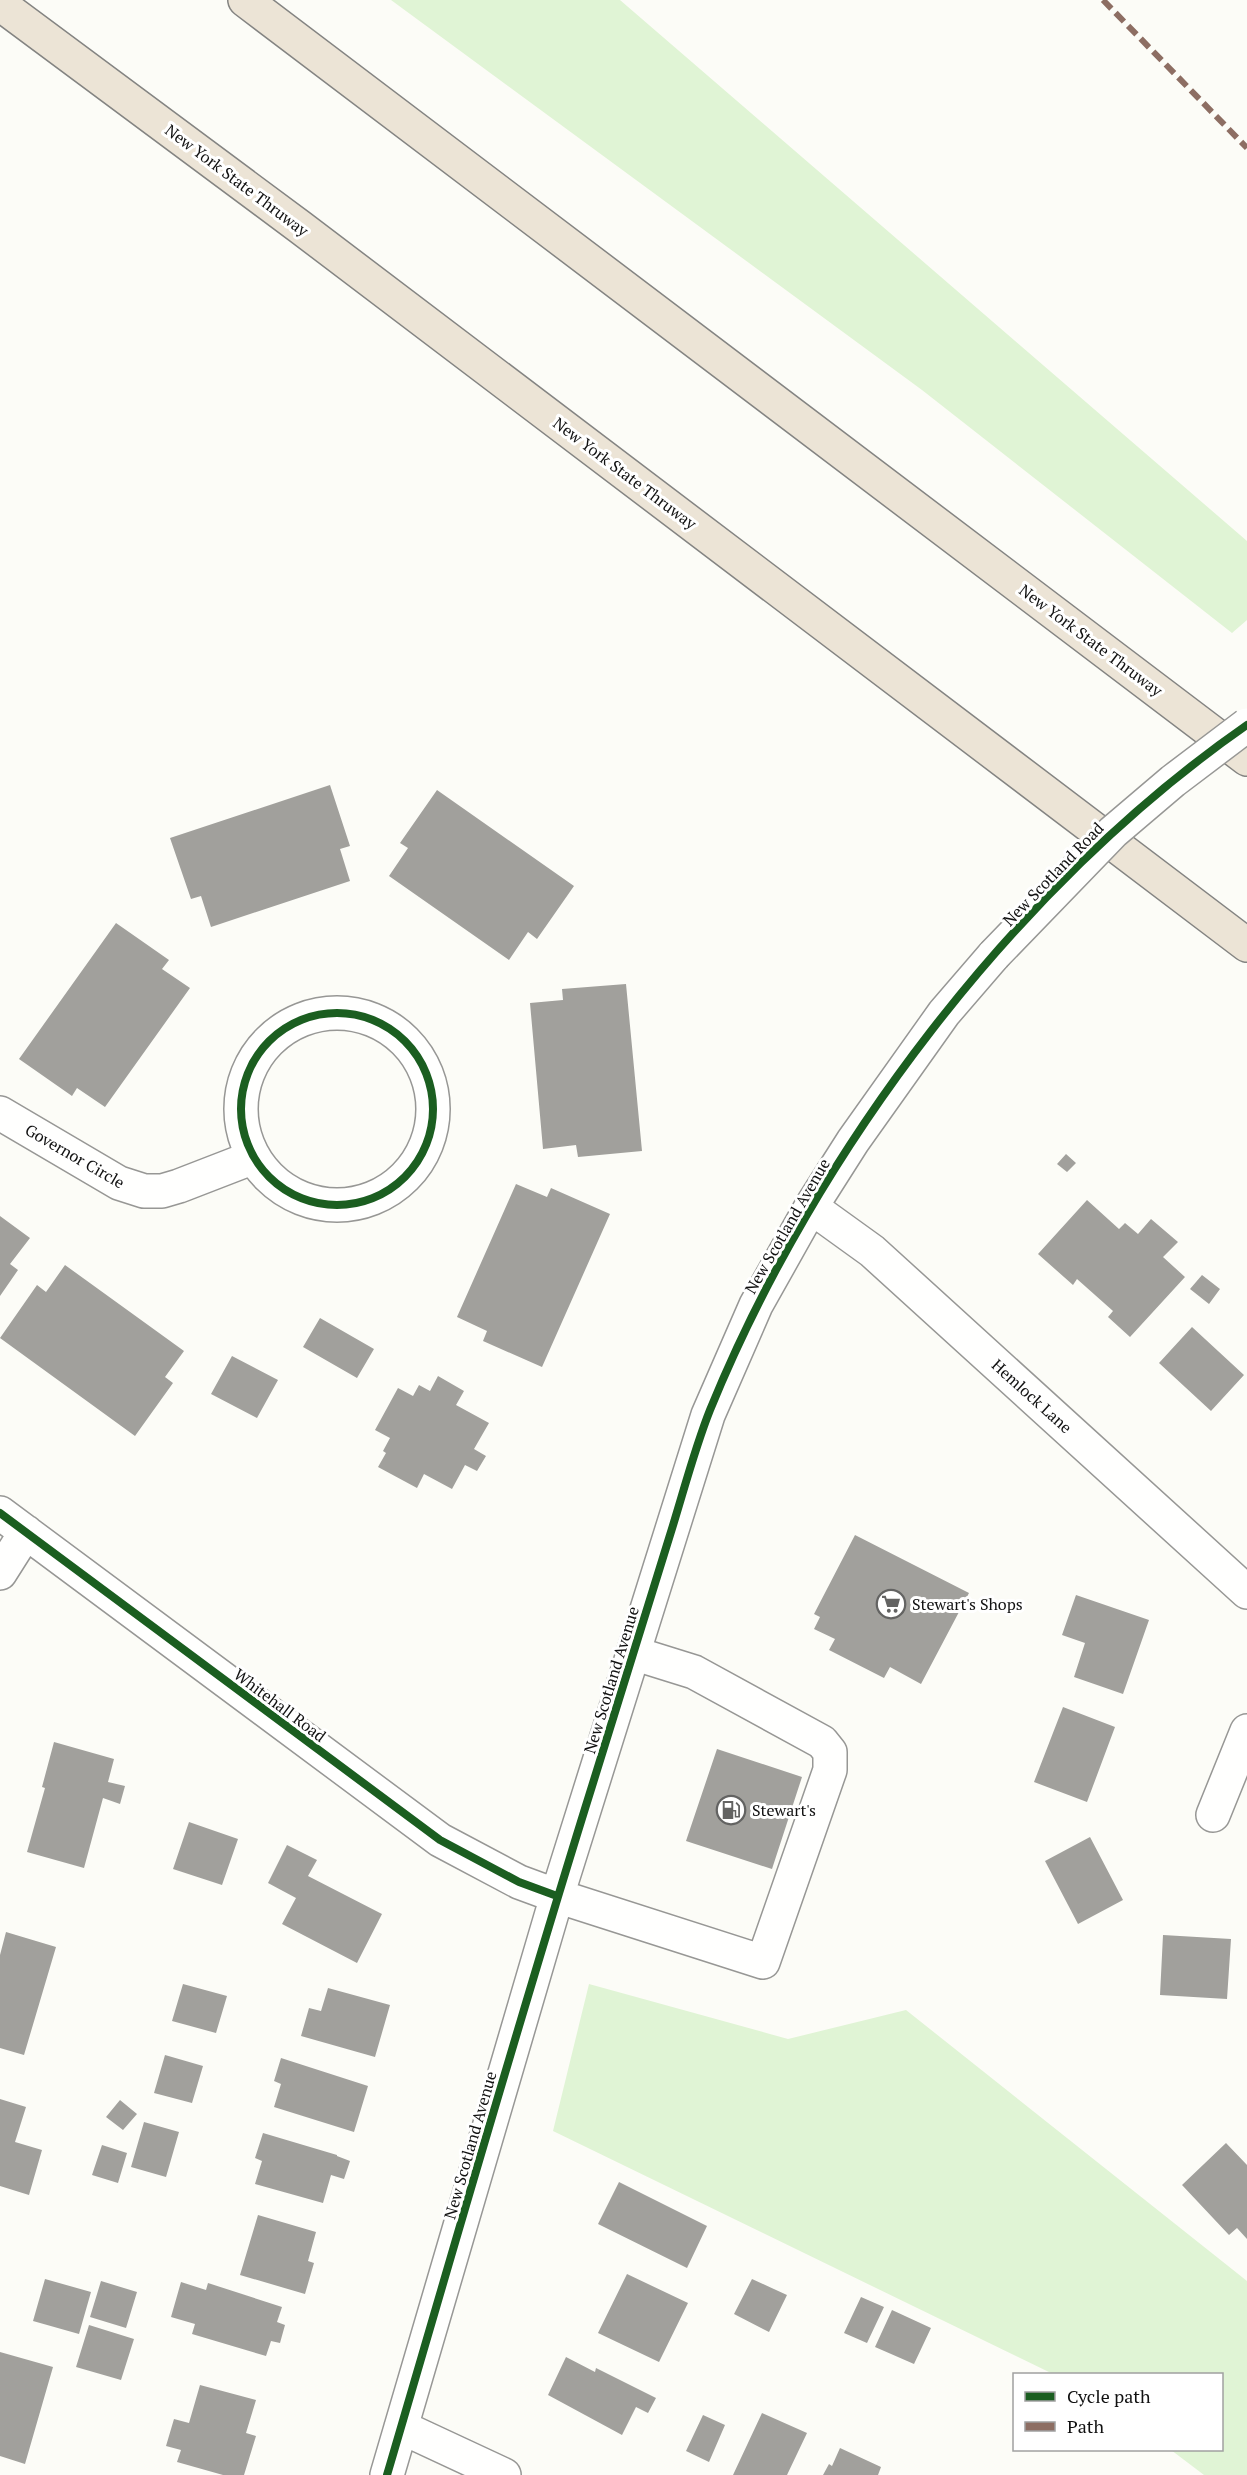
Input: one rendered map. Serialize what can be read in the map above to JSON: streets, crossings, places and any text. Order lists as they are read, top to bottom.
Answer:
{
  "streets": {
    "highway": ["New York State Thruway"],
    "street": [
      "New Scotland Road",
      "Governor Circle",
      "New Scotland Avenue",
      "Hemlock Lane",
      "Whitehall Road"
    ]
  },
  "crossings": [
    ["New Scotland Road", "New Scotland Avenue"],
    ["New Scotland Avenue", "Hemlock Lane"],
    ["New Scotland Avenue", "Whitehall Road"]
  ],
  "places": {
    "supermarket": ["Stewart's Shops"],
    "fuel station": ["Stewart's"]
  },
  "legend": ["Cycle path", "Path"]
}
